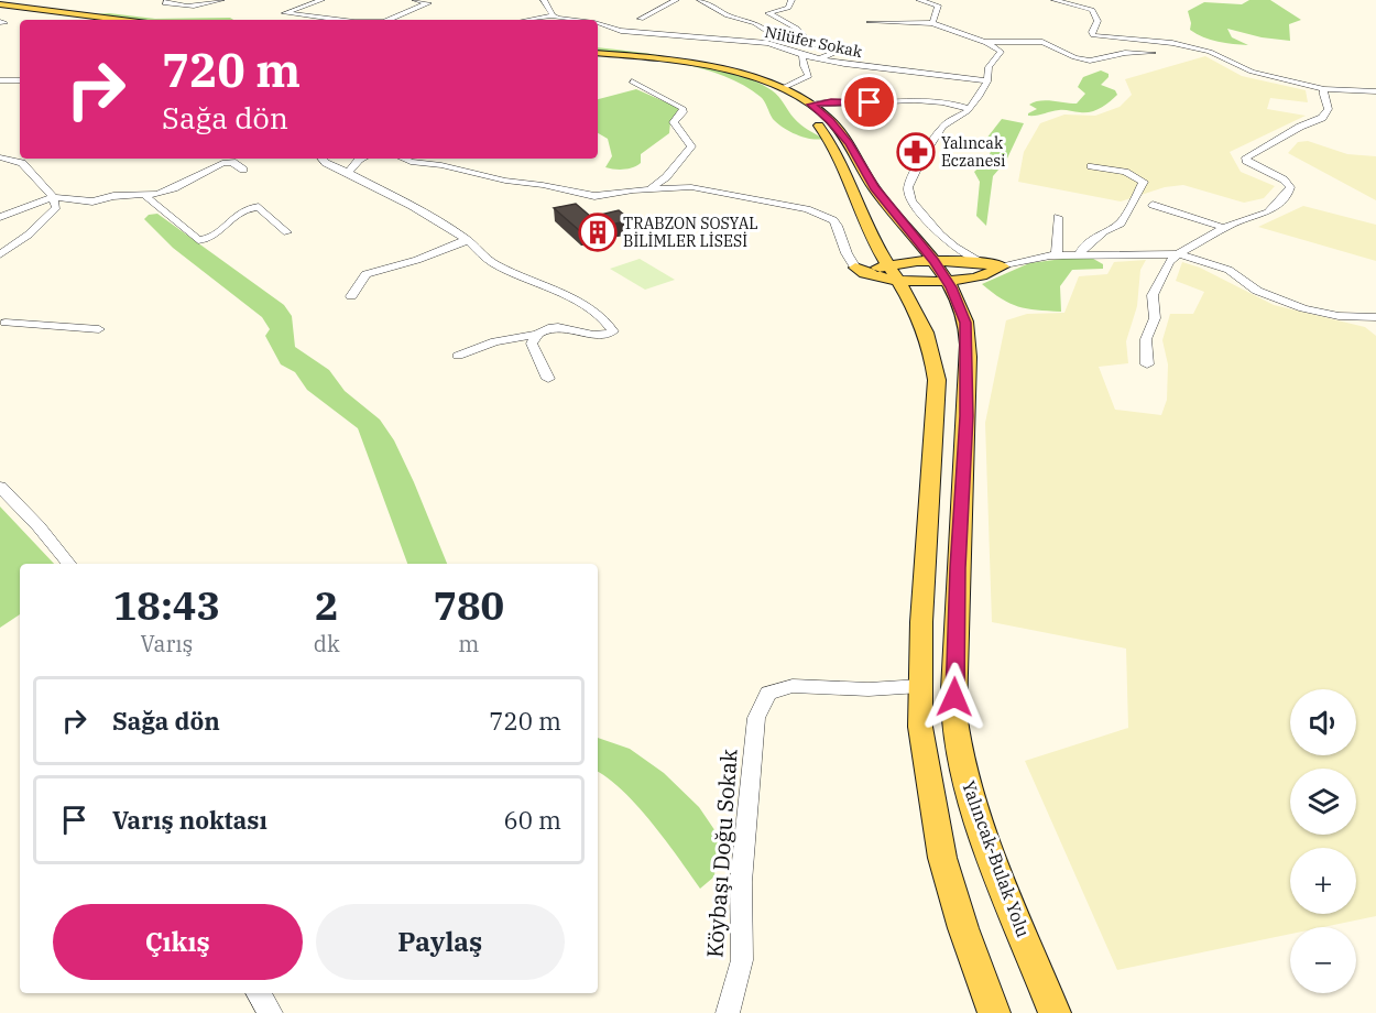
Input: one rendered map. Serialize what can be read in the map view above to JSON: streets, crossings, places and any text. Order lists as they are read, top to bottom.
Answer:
{
  "streets": {
    "main road": ["Yalıncak-Bulak Yolu"],
    "street": ["Nilüfer Sokak", "Köybaşı Doğu Sokak"]
  },
  "crossings": [
    ["Köybaşı Doğu Sokak", "Yalıncak-Bulak Yolu"]
  ],
  "places": {
    "pharmacy": ["Yalıncak Eczanesi"],
    "building": ["TRABZON SOSYAL BİLİMLER LİSESİ"]
  },
  "page": {
    "turn": ["720 m", "Sağa dön"],
    "eta": [
      "18:43",
      "Varış",
      "2",
      "dk",
      "780",
      "m"
    ],
    "list": [
      {
        "name": "Sağa dön",
        "value": "720 m"
      },
      {
        "name": "Varış noktası",
        "value": "60 m"
      }
    ],
    "map_buttons": ["+", "−"],
    "buttons": ["Çıkış", "Paylaş"]
  }
}
